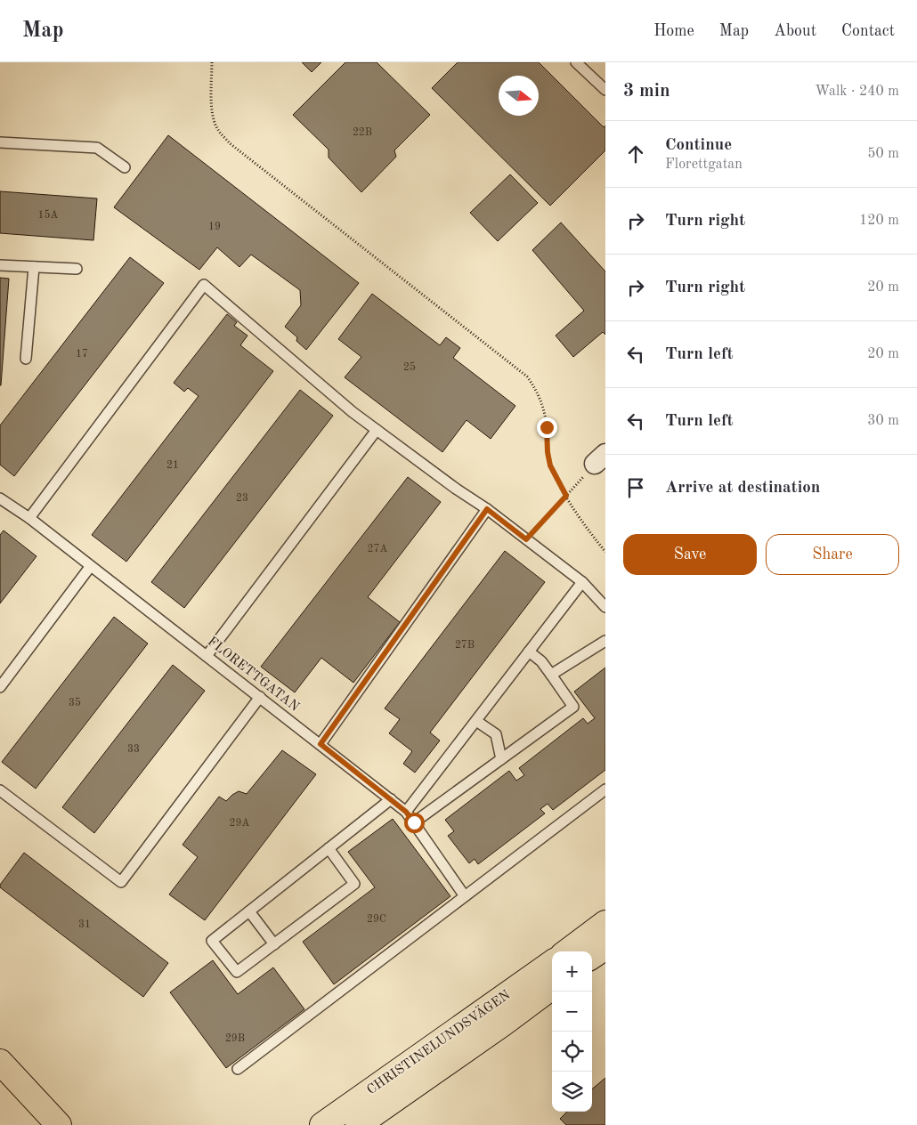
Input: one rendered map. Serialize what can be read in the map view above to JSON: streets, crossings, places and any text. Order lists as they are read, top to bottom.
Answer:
{
  "streets": {
    "main road": ["CHRISTINELUNDSVÄGEN"],
    "lane": ["FLORETTGATAN"]
  },
  "house_numbers": [
    "22B",
    "15A",
    "19",
    "17",
    "25",
    "21",
    "23",
    "27A",
    "27B",
    "35",
    "33",
    "29A",
    "29C",
    "31",
    "29B"
  ],
  "north": "right",
  "page": {
    "header": "Map",
    "nav": [
      "Home",
      "Map",
      "About",
      "Contact"
    ],
    "heading": ["3 min", "Walk · 240 m"],
    "list": [
      ["Continue", "Florettgatan", "50 m"],
      ["Turn right", "120 m"],
      ["Turn right", "20 m"],
      ["Turn left", "20 m"],
      ["Turn left", "30 m"],
      "Arrive at destination"
    ],
    "buttons": ["Save", "Share"],
    "map_buttons": ["+", "−"]
  }
}
